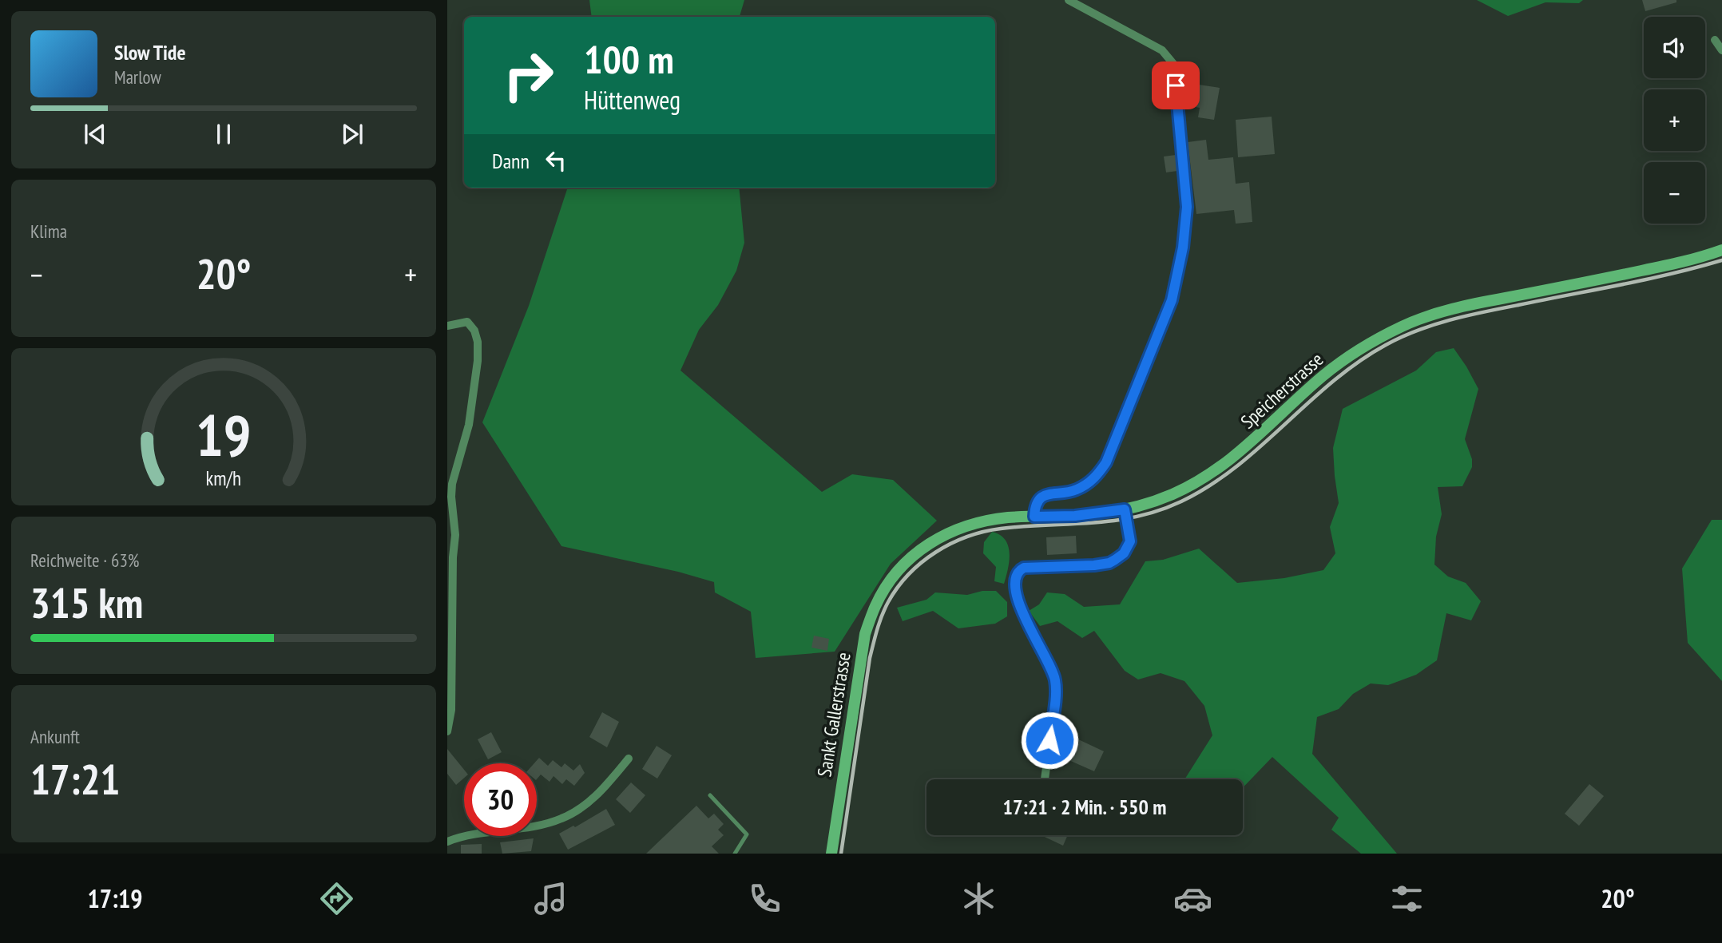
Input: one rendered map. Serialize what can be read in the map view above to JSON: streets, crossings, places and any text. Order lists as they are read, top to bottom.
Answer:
{
  "streets": {
    "main road": ["Speicherstrasse", "Sankt Gallerstrasse"]
  },
  "crossings": [
    ["Speicherstrasse", "Sankt Gallerstrasse"]
  ],
  "page": {
    "map_buttons": ["+", "−"],
    "turn": ["100 m", "Hüttenweg"],
    "song": ["Slow Tide", "Marlow"],
    "then": "Dann",
    "tile": [
      "Klima",
      ["Reichweite · 63%", "315 km"],
      ["Ankunft", "17:21"]
    ],
    "heat": ["−", "20°", "+"],
    "limit": "30",
    "trip": "17:21 · 2 Min. · 550 m",
    "tabs": ["17:19", "20°"],
    "gauge": ["19", "km/h"]
  }
}
